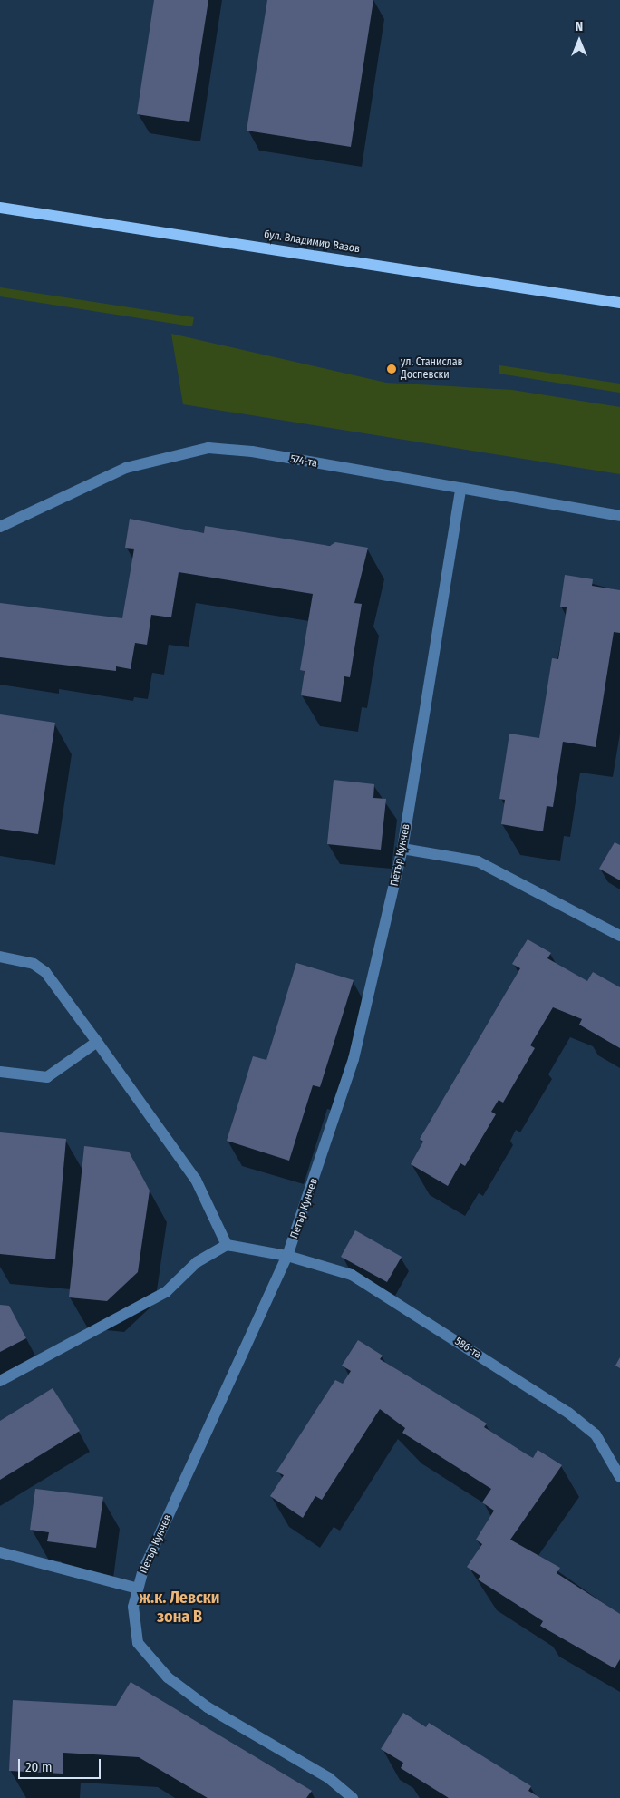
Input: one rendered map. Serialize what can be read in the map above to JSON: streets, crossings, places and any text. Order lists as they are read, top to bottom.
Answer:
{
  "streets": {
    "main road": ["бул. Владимир Вазов"],
    "street": ["574-та", "Петър Кунчев", "586-та"]
  },
  "crossings": [
    ["574-та", "Петър Кунчев"],
    ["Петър Кунчев", "586-та"]
  ],
  "districts": ["ж.к. Левски зона В"],
  "places": ["ул. Станислав Доспевски"],
  "scale_bar": "20 m",
  "north": "top"
}
